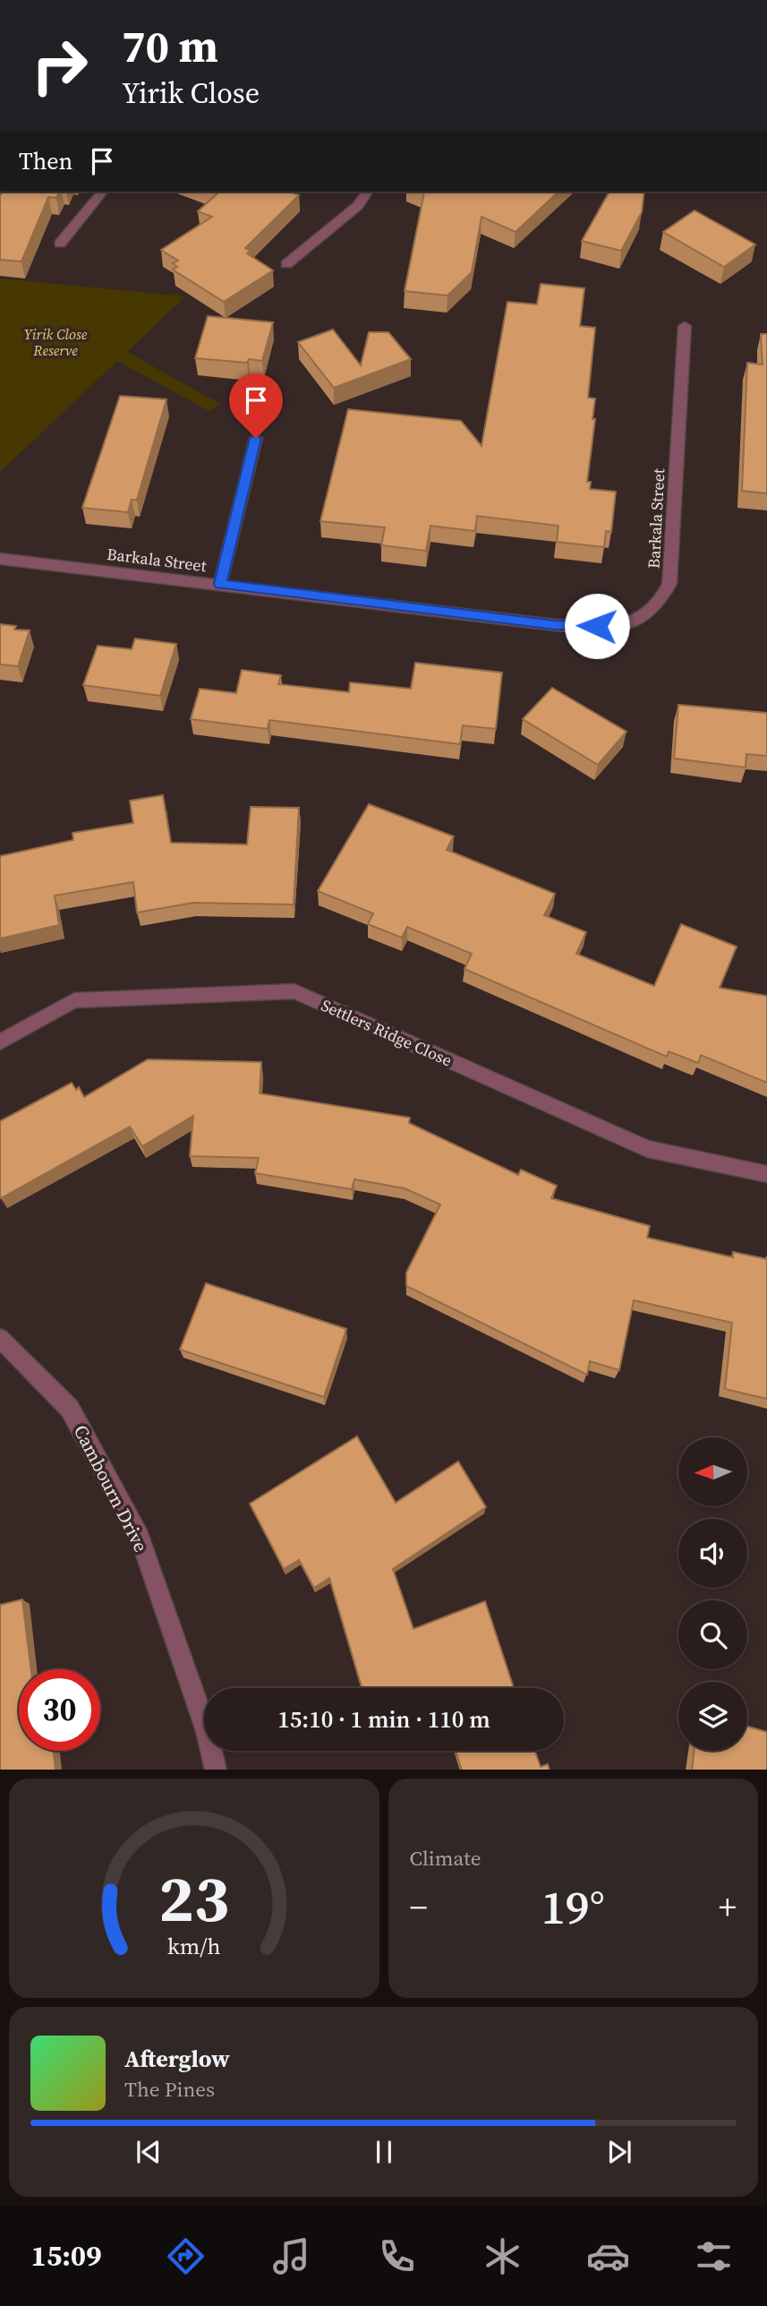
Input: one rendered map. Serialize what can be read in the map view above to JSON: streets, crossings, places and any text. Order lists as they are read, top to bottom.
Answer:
{
  "streets": {
    "street": ["Barkala Street", "Settlers Ridge Close", "Cambourn Drive"]
  },
  "parks": ["Yirik Close Reserve"],
  "north": "left",
  "page": {
    "turn": ["70 m", "Yirik Close"],
    "then": "Then",
    "limit": "30",
    "trip": "15:10 · 1 min · 110 m",
    "tile": "Climate",
    "heat": ["−", "19°", "+"],
    "song": ["Afterglow", "The Pines"],
    "tabs": "15:09",
    "gauge": ["23", "km/h"]
  }
}
